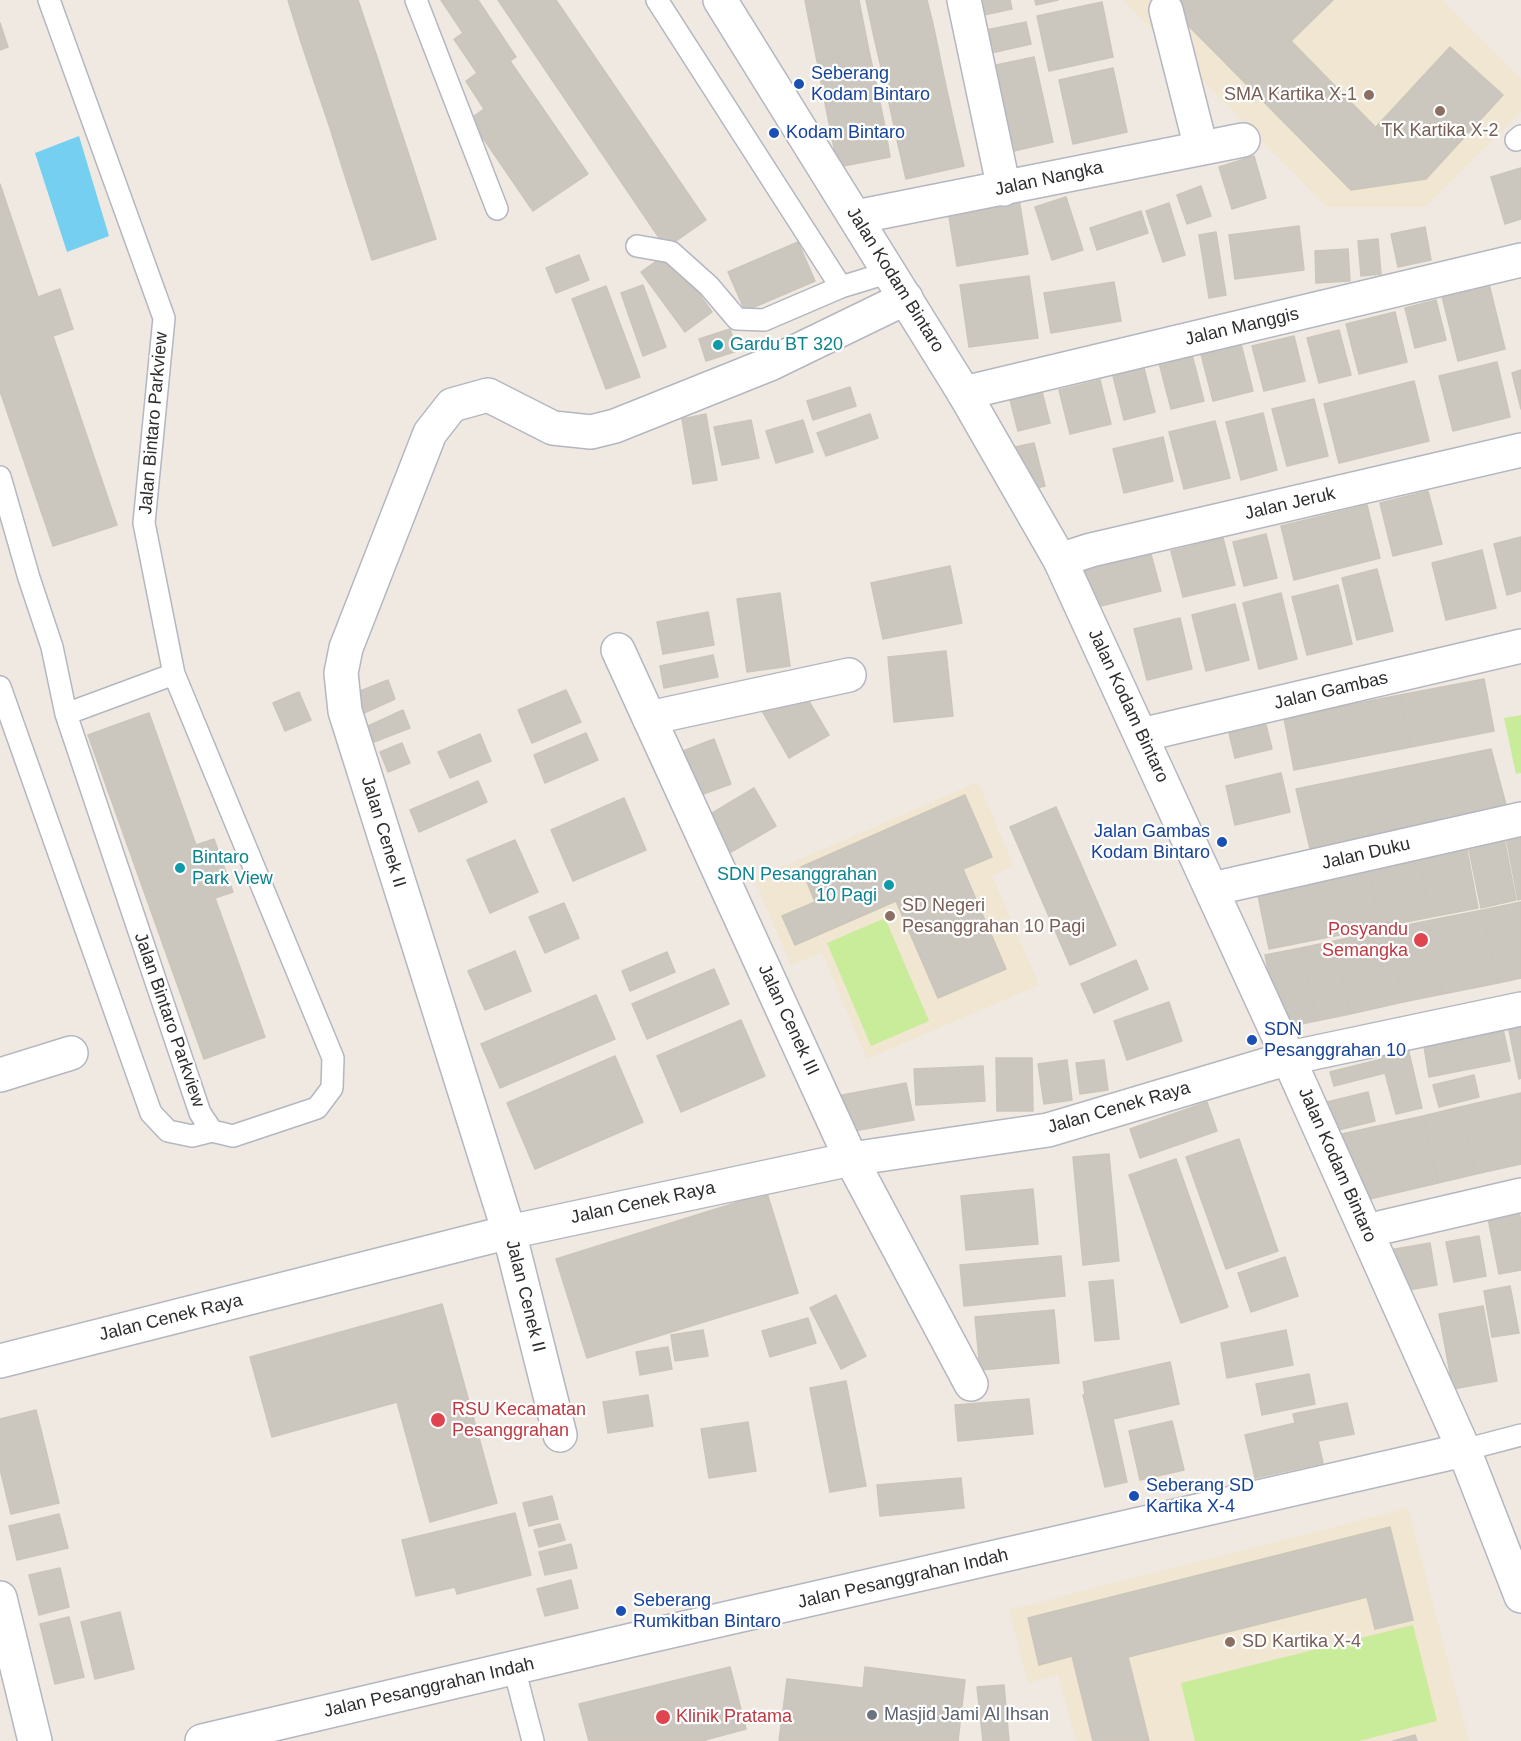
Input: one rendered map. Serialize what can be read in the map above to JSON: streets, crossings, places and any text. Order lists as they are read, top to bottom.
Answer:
{
  "streets": {
    "street": [
      "Jalan Nangka",
      "Jalan Kodam Bintaro",
      "Jalan Manggis",
      "Jalan Jeruk",
      "Jalan Gambas",
      "Jalan Cenek II",
      "Jalan Duku",
      "Jalan Cenek III",
      "Jalan Cenek Raya",
      "Jalan Pesanggrahan Indah"
    ],
    "lane": ["Jalan Bintaro Parkview"]
  },
  "crossings": [
    ["Jalan Nangka", "Jalan Kodam Bintaro"],
    ["Jalan Kodam Bintaro", "Jalan Manggis"],
    ["Jalan Kodam Bintaro", "Jalan Jeruk"],
    ["Jalan Kodam Bintaro", "Jalan Gambas"],
    ["Jalan Kodam Bintaro", "Jalan Cenek II"],
    ["Jalan Kodam Bintaro", "Jalan Duku"],
    ["Jalan Kodam Bintaro", "Jalan Cenek Raya"],
    ["Jalan Kodam Bintaro", "Jalan Pesanggrahan Indah"],
    ["Jalan Cenek II", "Jalan Cenek Raya"],
    ["Jalan Cenek III", "Jalan Cenek Raya"]
  ],
  "places": [
    "Seberang Kodam Bintaro",
    "SMA Kartika X-1",
    "TK Kartika X-2",
    "Kodam Bintaro",
    "Gardu BT 320",
    "Jalan Gambas Kodam Bintaro",
    "Bintaro Park View",
    "SDN Pesanggrahan 10 Pagi",
    "SD Negeri Pesanggrahan 10 Pagi",
    "Posyandu Semangka",
    "SDN Pesanggrahan 10",
    "RSU Kecamatan Pesanggrahan",
    "Seberang SD Kartika X-4",
    "Seberang Rumkitban Bintaro",
    "SD Kartika X-4",
    "Masjid Jami Al Ihsan",
    "Klinik Pratama"
  ]
}
